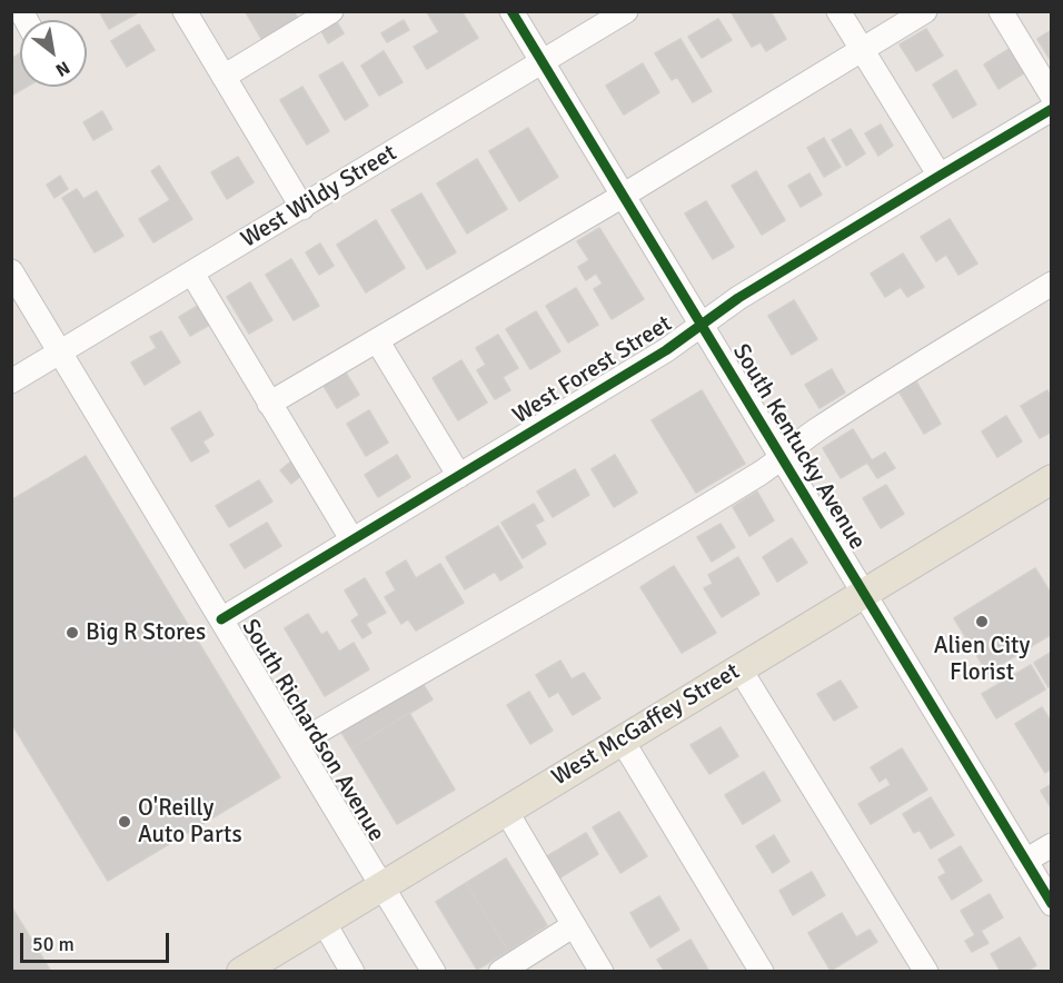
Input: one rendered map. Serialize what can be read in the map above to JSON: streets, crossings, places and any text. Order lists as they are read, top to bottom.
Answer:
{
  "streets": {
    "main road": ["West McGaffey Street"],
    "street": [
      "West Wildy Street",
      "West Forest Street",
      "South Kentucky Avenue",
      "South Richardson Avenue"
    ]
  },
  "crossings": [
    ["West Wildy Street", "South Kentucky Avenue"],
    ["West Wildy Street", "South Richardson Avenue"],
    ["West Forest Street", "South Kentucky Avenue"],
    ["West Forest Street", "South Richardson Avenue"],
    ["South Kentucky Avenue", "West McGaffey Street"],
    ["West McGaffey Street", "South Richardson Avenue"]
  ],
  "places": ["Alien City Florist", "Big R Stores", "O'Reilly Auto Parts"],
  "scale_bar": "50 m",
  "north": "bottom right"
}
